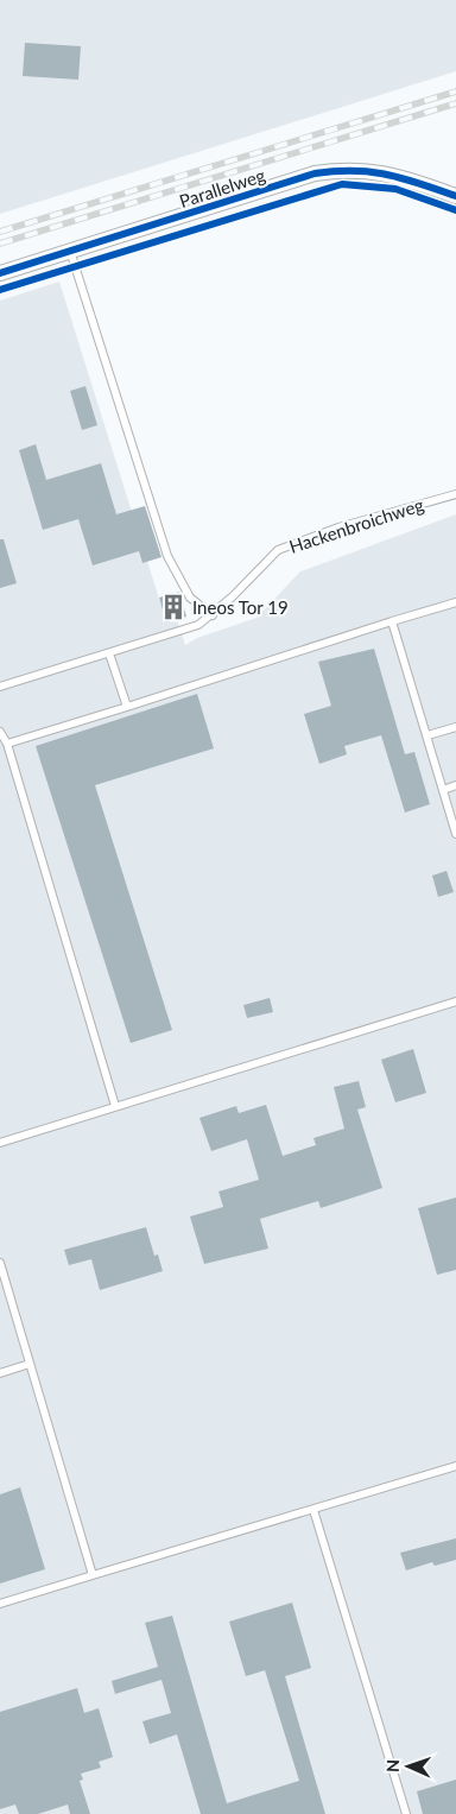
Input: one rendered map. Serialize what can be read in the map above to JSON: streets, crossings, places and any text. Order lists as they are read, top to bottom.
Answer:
{
  "streets": {
    "street": ["Parallelweg"],
    "lane": ["Hackenbroichweg"]
  },
  "places": {
    "building": ["Ineos Tor 19"]
  },
  "north": "left"
}
